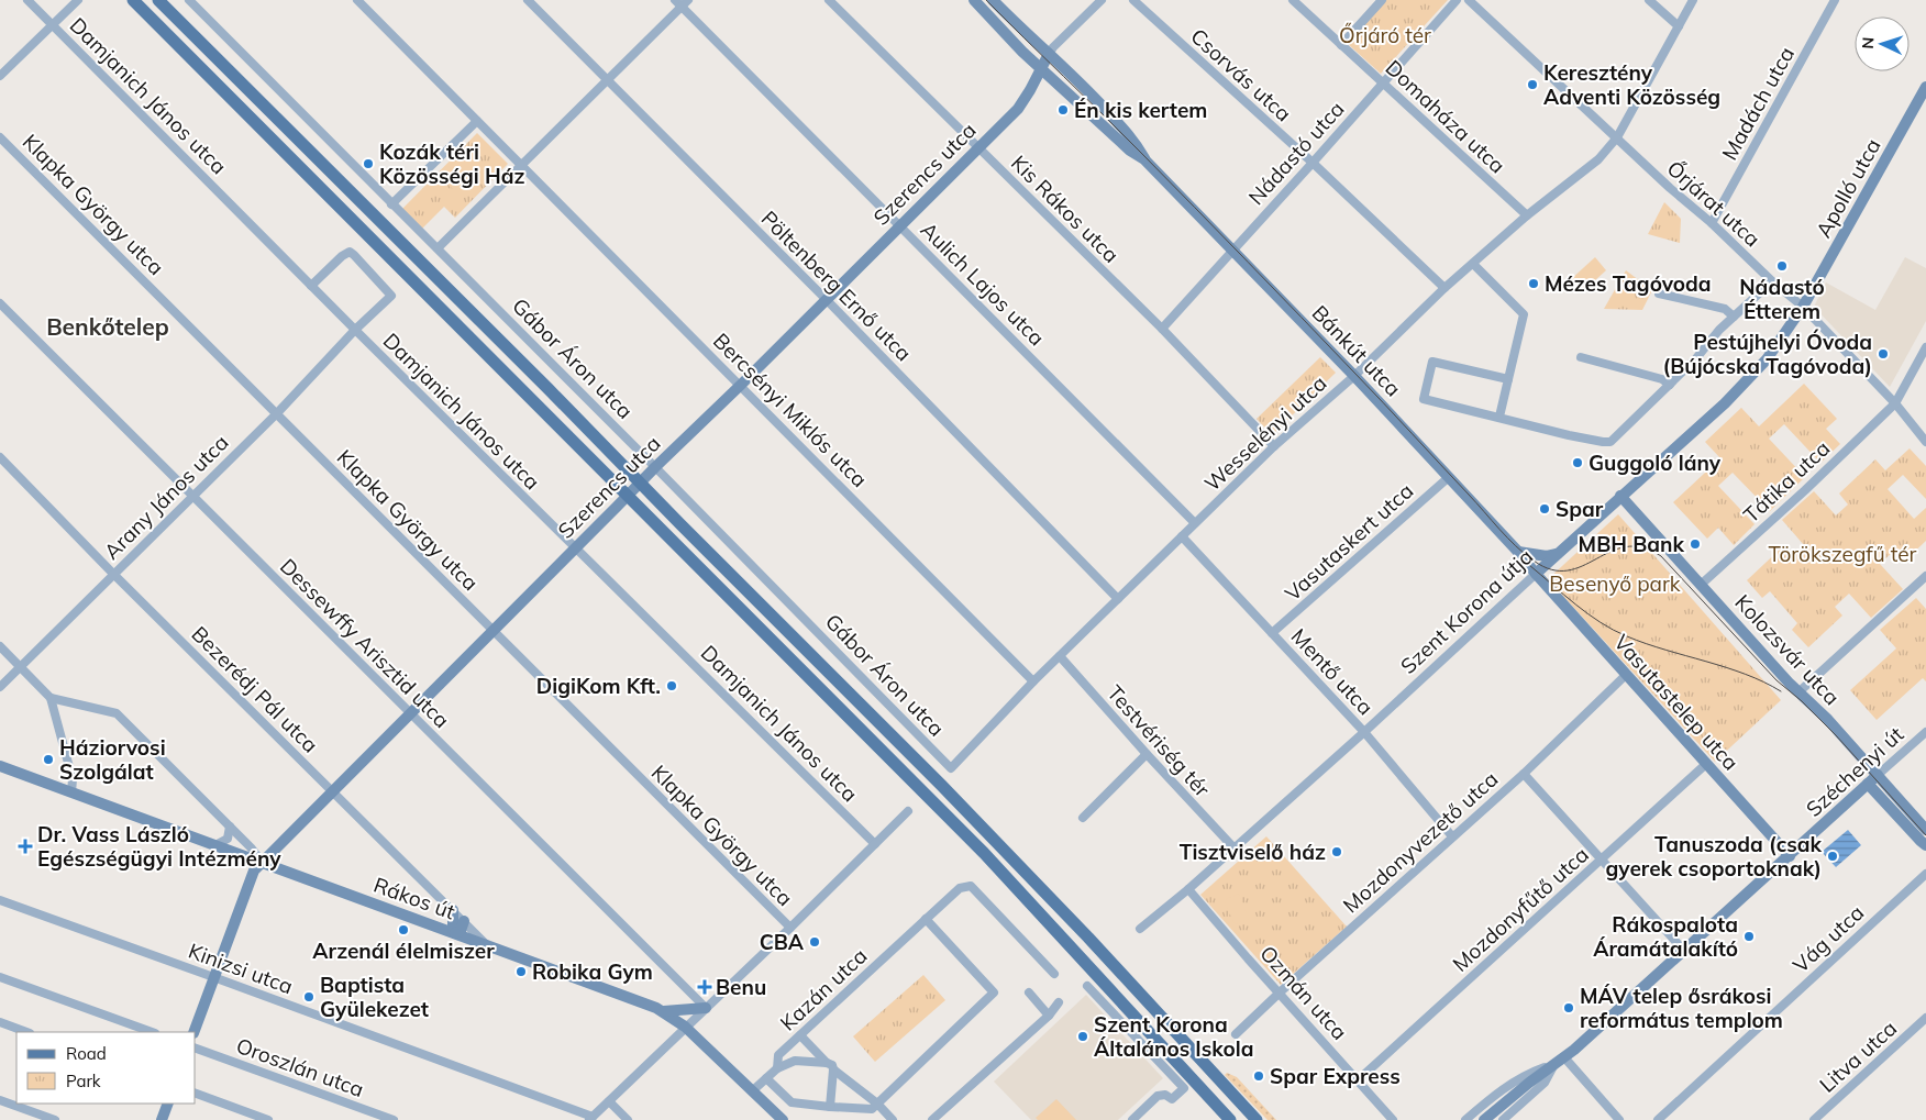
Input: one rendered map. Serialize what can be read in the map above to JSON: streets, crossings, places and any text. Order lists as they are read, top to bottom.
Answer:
{
  "streets": {
    "street": [
      "Csorvás utca",
      "Damjanich János utca",
      "Madách utca",
      "Domaháza utca",
      "Nádastó utca",
      "Szerencs utca",
      "Apolló utca",
      "Őrjárat utca",
      "Klapka György utca",
      "Kis Rákos utca",
      "Aulich Lajos utca",
      "Pöltenberg Ernő utca",
      "Bánkút utca",
      "Gábor Áron utca",
      "Bercsényi Miklós utca",
      "Wesselényi utca",
      "Tátika utca",
      "Arany János utca",
      "Vasutaskert utca",
      "Szent Korona útja",
      "Dessewffy Arisztid utca",
      "Kolozsvár utca",
      "Mentő utca",
      "Bezerédj Pál utca",
      "Vasutastelep utca",
      "Testvériség tér",
      "Széchenyi út",
      "Mozdonyvezető utca",
      "Rákos út",
      "Mozdonyfűtő utca",
      "Vág utca",
      "Kinizsi utca",
      "Kazán utca",
      "Ozmán utca",
      "Litva utca",
      "Oroszlán utca"
    ]
  },
  "crossings": [
    ["Csorvás utca", "Nádastó utca"],
    ["Csorvás utca", "Wesselényi utca"],
    ["Damjanich János utca", "Szerencs utca"],
    ["Damjanich János utca", "Arany János utca"],
    ["Madách utca", "Őrjárat utca"],
    ["Domaháza utca", "Nádastó utca"],
    ["Domaháza utca", "Wesselényi utca"],
    ["Nádastó utca", "Kis Rákos utca"],
    ["Nádastó utca", "Bánkút utca"],
    ["Szerencs utca", "Klapka György utca"],
    ["Szerencs utca", "Kis Rákos utca"],
    ["Szerencs utca", "Aulich Lajos utca"],
    ["Szerencs utca", "Pöltenberg Ernő utca"],
    ["Szerencs utca", "Bánkút utca"],
    ["Szerencs utca", "Gábor Áron utca"],
    ["Szerencs utca", "Bercsényi Miklós utca"],
    ["Szerencs utca", "Dessewffy Arisztid utca"],
    ["Szerencs utca", "Bezerédj Pál utca"],
    ["Szerencs utca", "Rákos út"],
    ["Szerencs utca", "Kinizsi utca"],
    ["Apolló utca", "Őrjárat utca"],
    ["Apolló utca", "Szent Korona útja"],
    ["Őrjárat utca", "Wesselényi utca"],
    ["Őrjárat utca", "Tátika utca"],
    ["Őrjárat utca", "Szent Korona útja"],
    ["Klapka György utca", "Arany János utca"],
    ["Kis Rákos utca", "Wesselényi utca"],
    ["Aulich Lajos utca", "Wesselényi utca"],
    ["Pöltenberg Ernő utca", "Wesselényi utca"],
    ["Bánkút utca", "Wesselényi utca"],
    ["Bánkút utca", "Vasutaskert utca"],
    ["Bánkút utca", "Szent Korona útja"],
    ["Bánkút utca", "Vasutastelep utca"],
    ["Gábor Áron utca", "Wesselényi utca"],
    ["Bercsényi Miklós utca", "Wesselényi utca"],
    ["Wesselényi utca", "Mentő utca"],
    ["Wesselényi utca", "Testvériség tér"],
    ["Tátika utca", "Kolozsvár utca"],
    ["Arany János utca", "Dessewffy Arisztid utca"],
    ["Arany János utca", "Bezerédj Pál utca"],
    ["Vasutaskert utca", "Mentő utca"],
    ["Szent Korona útja", "Kolozsvár utca"],
    ["Szent Korona útja", "Mentő utca"],
    ["Szent Korona útja", "Vasutastelep utca"],
    ["Szent Korona útja", "Testvériség tér"],
    ["Szent Korona útja", "Ozmán utca"],
    ["Kolozsvár utca", "Széchenyi út"],
    ["Mentő utca", "Mozdonyvezető utca"],
    ["Bezerédj Pál utca", "Rákos út"],
    ["Vasutastelep utca", "Széchenyi út"],
    ["Vasutastelep utca", "Mozdonyvezető utca"],
    ["Vasutastelep utca", "Mozdonyfűtő utca"],
    ["Mozdonyvezető utca", "Ozmán utca"],
    ["Rákos út", "Kazán utca"],
    ["Mozdonyfűtő utca", "Ozmán utca"]
  ],
  "districts": ["Benkőtelep"],
  "parks": ["Őrjáró tér", "Törökszegfű tér", "Besenyő park"],
  "places": {
    "other": [
      "Keresztény Adventi Közösség",
      "Én kis kertem",
      "Kozák téri Közösségi Ház",
      "Nádastó Étterem",
      "Mézes Tagóvoda",
      "Pestújhelyi Óvoda (Bújócska Tagóvoda)",
      "Guggoló lány",
      "Spar",
      "MBH Bank",
      "DigiKom Kft.",
      "Háziorvosi Szolgálat",
      "Tisztviselő ház",
      "Tanuszoda (csak gyerek csoportoknak)",
      "Arzenál élelmiszer",
      "Rákospalota Áramátalakító",
      "CBA",
      "Robika Gym",
      "Baptista Gyülekezet",
      "MÁV telep ősrákosi református templom",
      "Szent Korona Általános Iskola",
      "Spar Express"
    ],
    "health": ["Dr. Vass László Egészségügyi Intézmény", "Benu"]
  },
  "legend": ["Road", "Park"],
  "north": "left"
}
